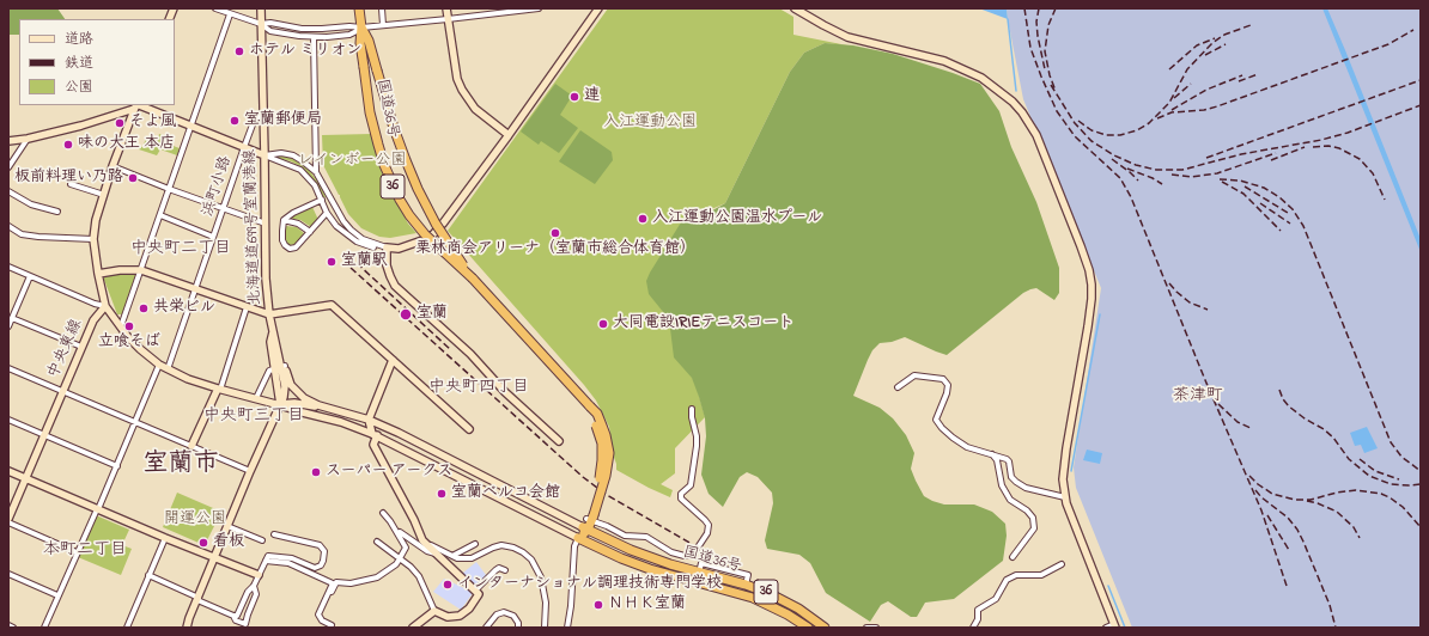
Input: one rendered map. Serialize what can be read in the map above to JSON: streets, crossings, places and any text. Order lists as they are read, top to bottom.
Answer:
{
  "streets": {
    "highway": ["国道36号", "36"],
    "street": ["浜町小路", "北海道道699号室蘭港線", "中央東線"]
  },
  "crossings": [
    ["国道36号", "北海道道699号室蘭港線"],
    ["浜町小路", "北海道道699号室蘭港線"]
  ],
  "districts": [
    "中央町二丁目",
    "中央町四丁目",
    "茶津町",
    "中央町三丁目",
    "室蘭市",
    "本町二丁目"
  ],
  "parks": ["入江運動公園", "レインボー公園", "開運公園"],
  "places": [
    "ホテル ミリオン",
    "連",
    "室蘭郵便局",
    "そよ風",
    "味の大王 本店",
    "板前料理い乃路",
    "入江運動公園温水プール",
    "栗林商会アリーナ（室蘭市総合体育館）",
    "室蘭駅",
    "共栄ビル",
    "室蘭",
    "大同電設IRIEテニスコート",
    "立喰そば",
    "スーパー アークス",
    "室蘭ベルコ会館",
    "看板",
    "インターナショナル調理技術専門学校",
    "ＮＨＫ室蘭"
  ],
  "legend": ["道路", "鉄道", "公園"]
}
